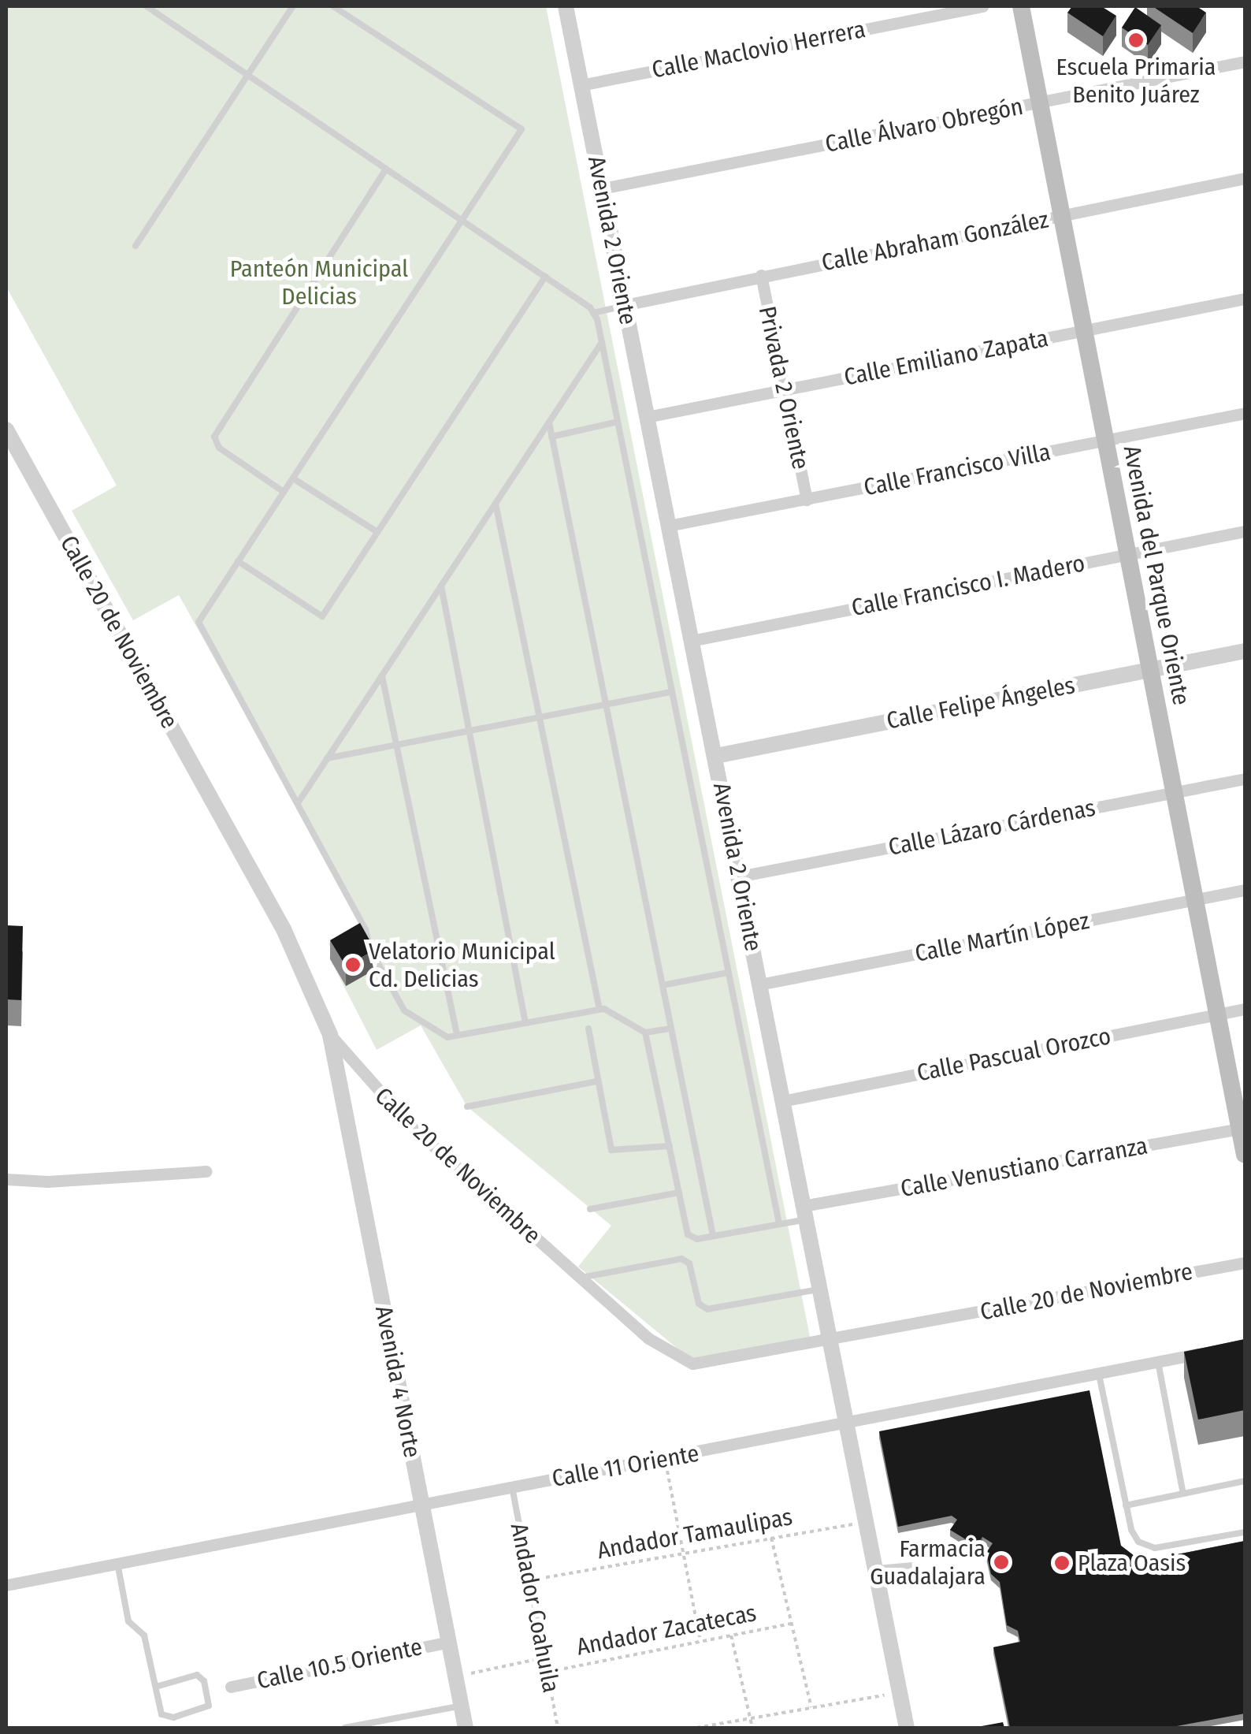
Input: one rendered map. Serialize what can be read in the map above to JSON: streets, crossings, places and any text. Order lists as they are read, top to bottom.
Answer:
{
  "streets": {
    "main road": ["Avenida del Parque Oriente"],
    "street": [
      "Calle Maclovio Herrera",
      "Calle Álvaro Obregón",
      "Avenida 2 Oriente",
      "Calle Abraham González",
      "Calle Emiliano Zapata",
      "Privada 2 Oriente",
      "Calle Francisco Villa",
      "Calle Francisco I. Madero",
      "Calle 20 de Noviembre",
      "Calle Felipe Ángeles",
      "Calle Lázaro Cárdenas",
      "Calle Martín López",
      "Calle Pascual Orozco",
      "Calle Venustiano Carranza",
      "Avenida 4 Norte",
      "Calle 11 Oriente",
      "Calle 10.5 Oriente"
    ],
    "lane": ["Andador Coahuila"],
    "path": ["Andador Tamaulipas", "Andador Zacatecas"]
  },
  "crossings": [
    ["Calle Maclovio Herrera", "Avenida 2 Oriente"],
    ["Calle Álvaro Obregón", "Avenida 2 Oriente"],
    ["Calle Álvaro Obregón", "Avenida del Parque Oriente"],
    ["Avenida 2 Oriente", "Calle Abraham González"],
    ["Avenida 2 Oriente", "Calle Emiliano Zapata"],
    ["Avenida 2 Oriente", "Calle Francisco Villa"],
    ["Avenida 2 Oriente", "Calle Francisco I. Madero"],
    ["Avenida 2 Oriente", "Calle 20 de Noviembre"],
    ["Avenida 2 Oriente", "Calle Felipe Ángeles"],
    ["Avenida 2 Oriente", "Calle Lázaro Cárdenas"],
    ["Avenida 2 Oriente", "Calle Martín López"],
    ["Avenida 2 Oriente", "Calle Pascual Orozco"],
    ["Avenida 2 Oriente", "Calle Venustiano Carranza"],
    ["Avenida 2 Oriente", "Calle 11 Oriente"],
    ["Avenida 2 Oriente", "Andador Tamaulipas"],
    ["Calle Abraham González", "Privada 2 Oriente"],
    ["Calle Abraham González", "Avenida del Parque Oriente"],
    ["Calle Emiliano Zapata", "Privada 2 Oriente"],
    ["Calle Emiliano Zapata", "Avenida del Parque Oriente"],
    ["Privada 2 Oriente", "Calle Francisco Villa"],
    ["Calle Francisco Villa", "Avenida del Parque Oriente"],
    ["Avenida del Parque Oriente", "Calle Francisco I. Madero"],
    ["Avenida del Parque Oriente", "Calle Felipe Ángeles"],
    ["Avenida del Parque Oriente", "Calle Lázaro Cárdenas"],
    ["Avenida del Parque Oriente", "Calle Martín López"],
    ["Avenida del Parque Oriente", "Calle Pascual Orozco"],
    ["Avenida del Parque Oriente", "Calle Venustiano Carranza"],
    ["Calle 20 de Noviembre", "Avenida 4 Norte"],
    ["Avenida 4 Norte", "Calle 11 Oriente"],
    ["Avenida 4 Norte", "Calle 10.5 Oriente"],
    ["Calle 11 Oriente", "Andador Coahuila"],
    ["Andador Tamaulipas", "Andador Coahuila"],
    ["Andador Coahuila", "Andador Zacatecas"]
  ],
  "parks": ["Panteón Municipal Delicias"],
  "places": [
    "Escuela Primaria Benito Juárez",
    "Velatorio Municipal Cd. Delicias",
    "Farmacia Guadalajara",
    "Plaza Oasis"
  ]
}
